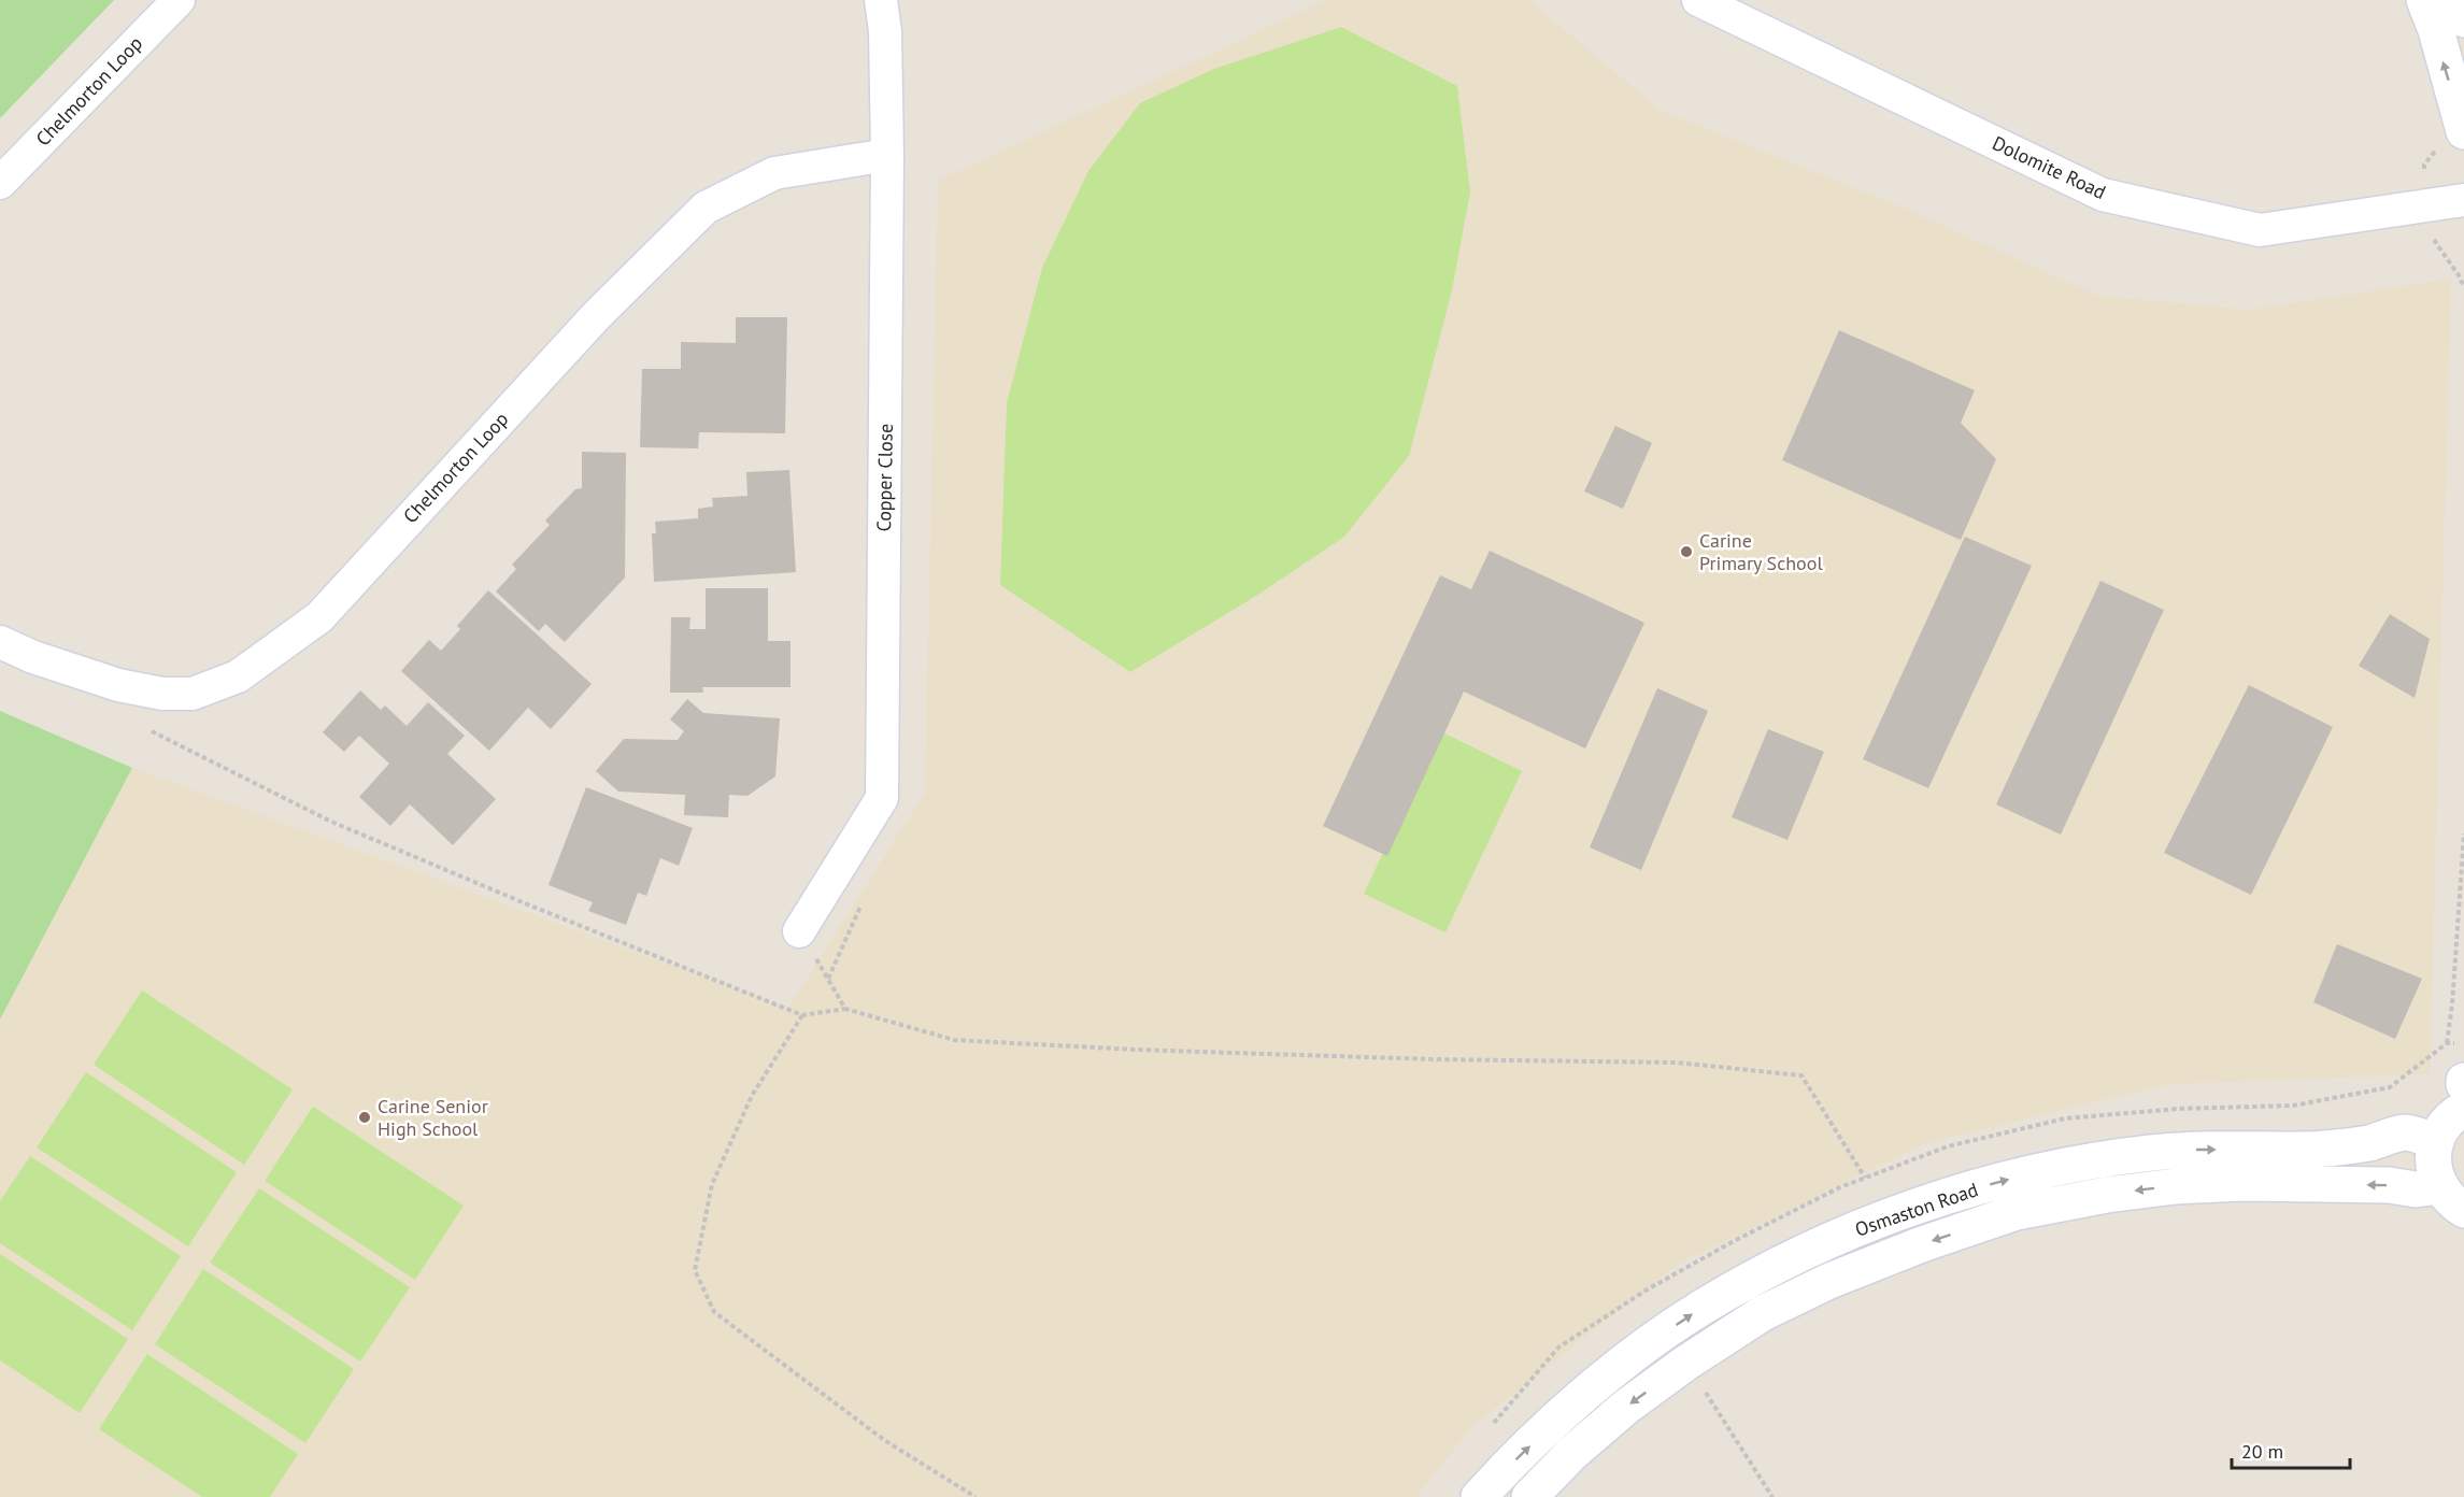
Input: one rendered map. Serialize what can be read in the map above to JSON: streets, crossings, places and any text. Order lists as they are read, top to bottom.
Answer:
{
  "streets": {
    "street": [
      "Chelmorton Loop",
      "Dolomite Road",
      "Copper Close",
      "Osmaston Road"
    ]
  },
  "crossings": [
    ["Chelmorton Loop", "Copper Close"]
  ],
  "places": ["Carine Primary School", "Carine Senior High School"],
  "scale_bar": "20 m"
}
